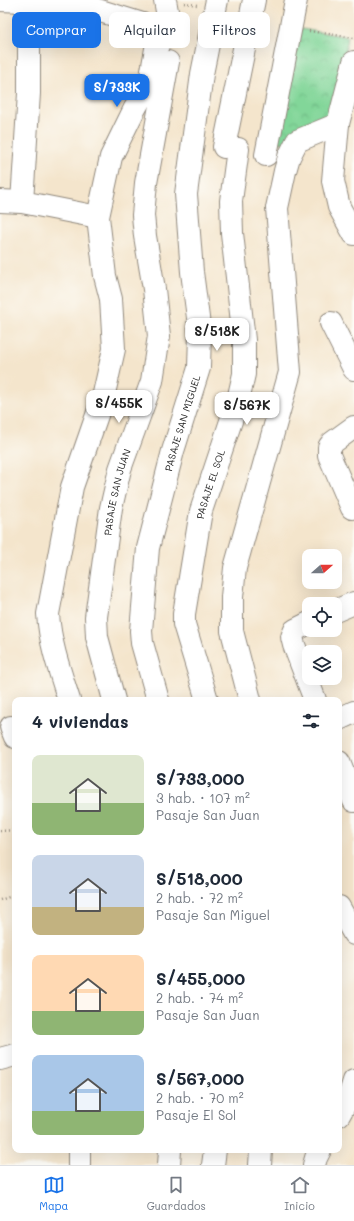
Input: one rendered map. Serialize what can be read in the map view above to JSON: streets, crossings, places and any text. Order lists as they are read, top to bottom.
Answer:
{
  "streets": {
    "street": ["PASAJE SAN MIGUEL", "PASAJE EL SOL", "PASAJE SAN JUAN"]
  },
  "north": "right",
  "page": {
    "chip": ["Comprar", "Alquilar", "Filtros"],
    "price": [
      "S/733K",
      "S/518K",
      "S/455K",
      "S/567K"
    ],
    "heading": "4 viviendas",
    "list": [
      {
        "name": "S/733,000",
        "note": "3 hab. · 107 m² · Pasaje San Juan"
      },
      {
        "name": "S/518,000",
        "note": "2 hab. · 72 m² · Pasaje San Miguel"
      },
      {
        "name": "S/455,000",
        "note": "2 hab. · 74 m² · Pasaje San Juan"
      },
      {
        "name": "S/567,000",
        "note": "2 hab. · 70 m² · Pasaje El Sol"
      }
    ],
    "tabs": ["Mapa", "Guardados", "Inicio"]
  }
}
